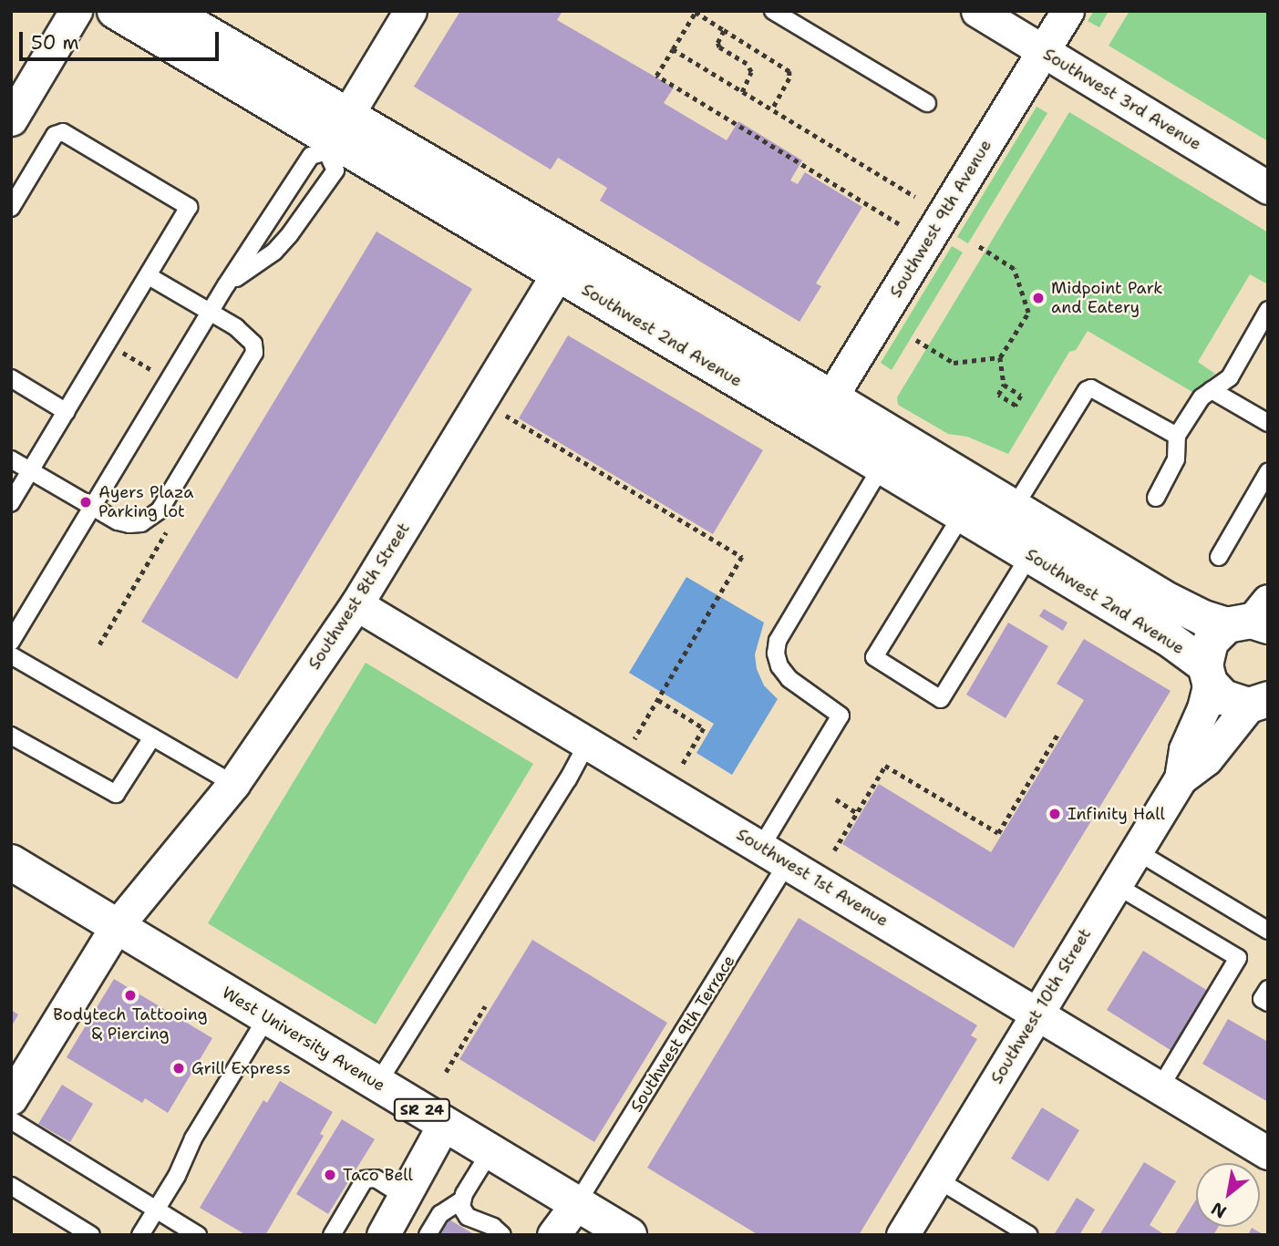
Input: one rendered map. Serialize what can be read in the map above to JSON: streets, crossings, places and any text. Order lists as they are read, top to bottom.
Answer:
{
  "streets": {
    "street": [
      "Southwest 3rd Avenue",
      "Southwest 9th Avenue",
      "Southwest 2nd Avenue",
      "Southwest 8th Street",
      "Southwest 1st Avenue",
      "Southwest 10th Street",
      "West University Avenue",
      "SR 24"
    ],
    "lane": ["Southwest 9th Terrace"]
  },
  "crossings": [
    ["Southwest 3rd Avenue", "Southwest 9th Avenue"],
    ["Southwest 9th Avenue", "Southwest 2nd Avenue"],
    ["Southwest 2nd Avenue", "Southwest 8th Street"],
    ["Southwest 2nd Avenue", "Southwest 10th Street"],
    ["Southwest 8th Street", "Southwest 1st Avenue"],
    ["Southwest 8th Street", "West University Avenue"],
    ["Southwest 1st Avenue", "Southwest 10th Street"],
    ["Southwest 1st Avenue", "Southwest 9th Terrace"],
    ["Southwest 9th Terrace", "West University Avenue"]
  ],
  "places": [
    "Midpoint Park and Eatery",
    "Ayers Plaza Parking lot",
    "Infinity Hall",
    "Bodytech Tattooing & Piercing",
    "Grill Express",
    "Taco Bell"
  ],
  "scale_bar": "50 m",
  "north": "bottom left"
}
